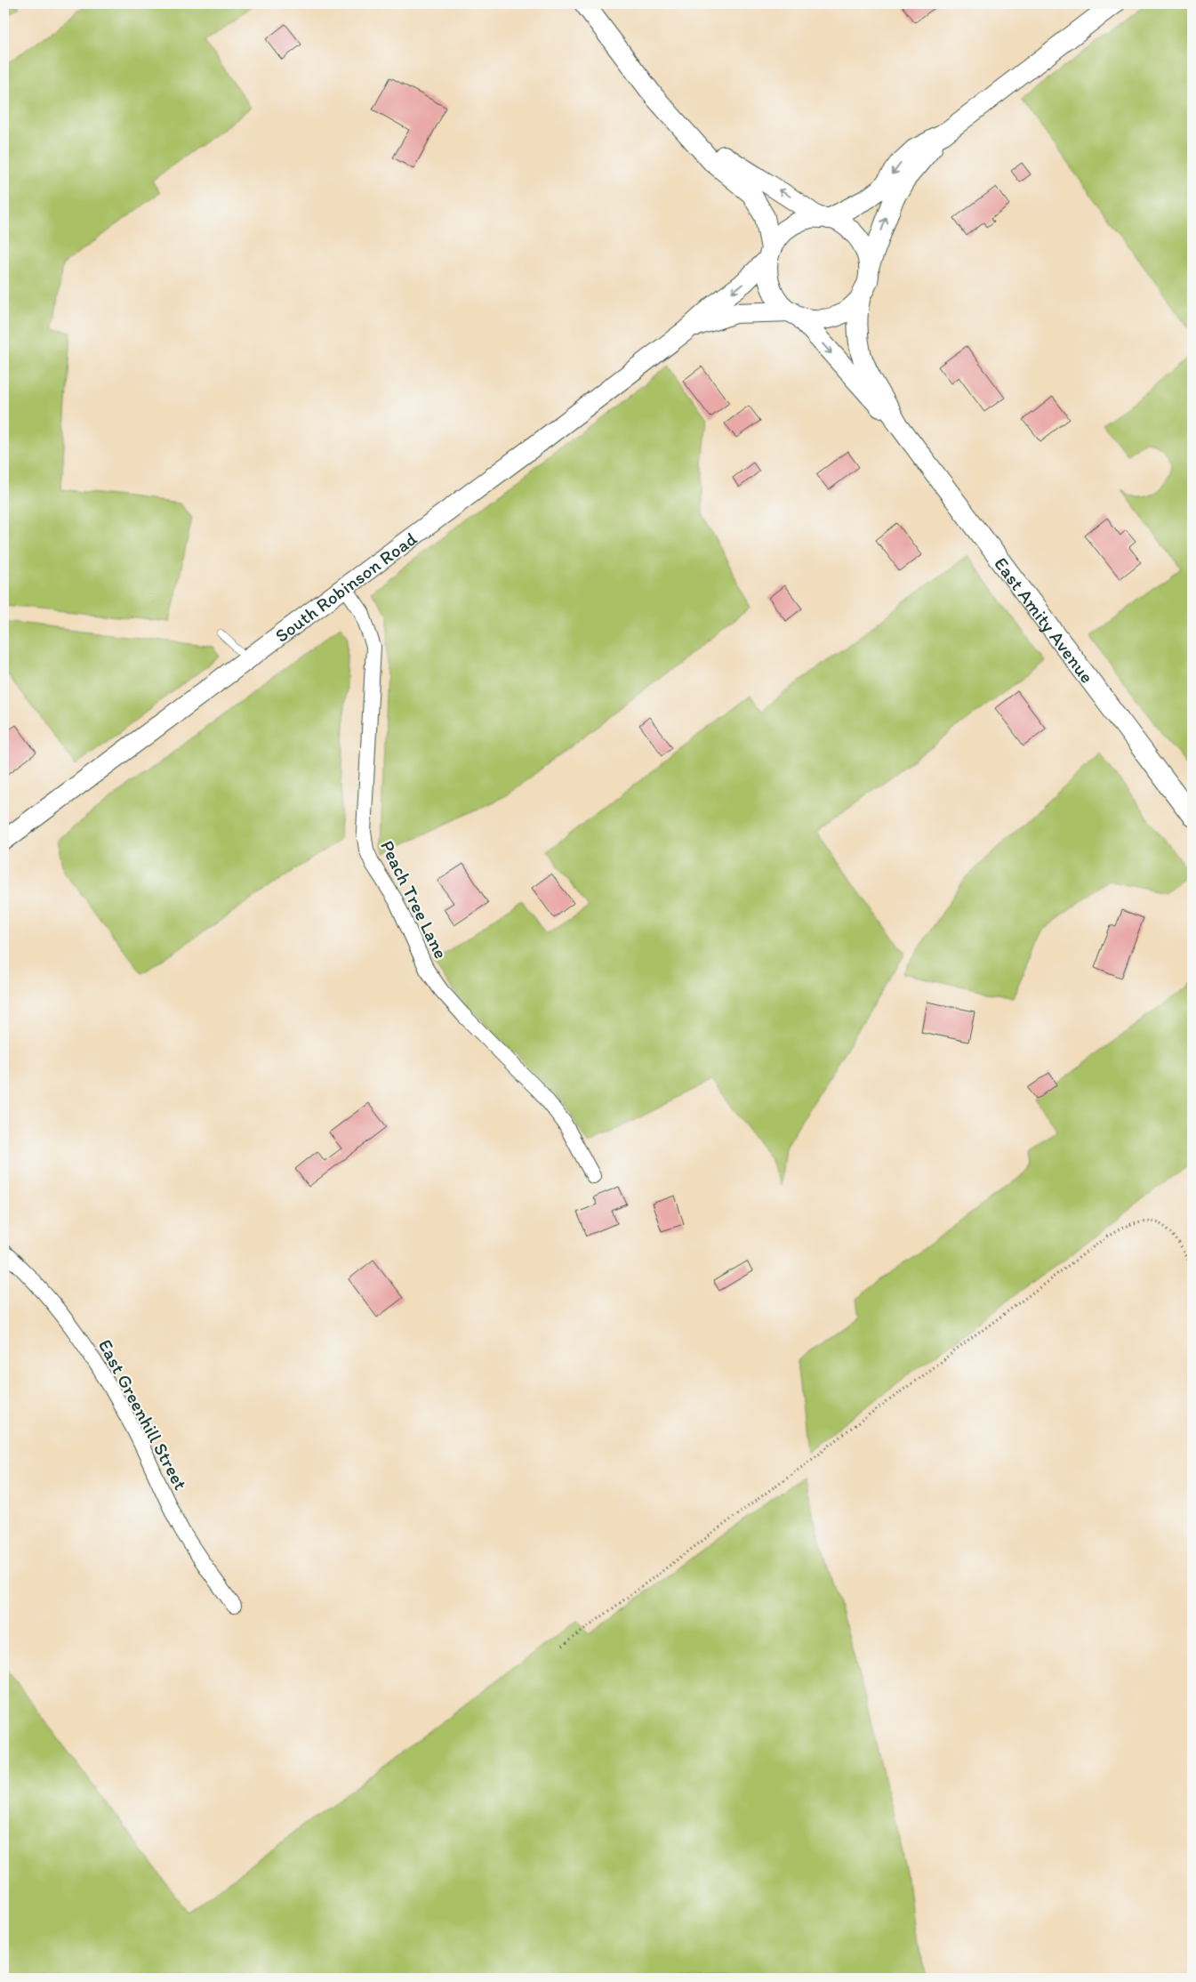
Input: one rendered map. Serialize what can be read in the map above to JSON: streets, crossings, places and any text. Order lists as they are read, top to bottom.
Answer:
{
  "streets": {
    "street": [
      "South Robinson Road",
      "East Amity Avenue",
      "Peach Tree Lane",
      "East Greenhill Street"
    ]
  },
  "crossings": [
    ["South Robinson Road", "East Amity Avenue"],
    ["South Robinson Road", "Peach Tree Lane"]
  ]
}
